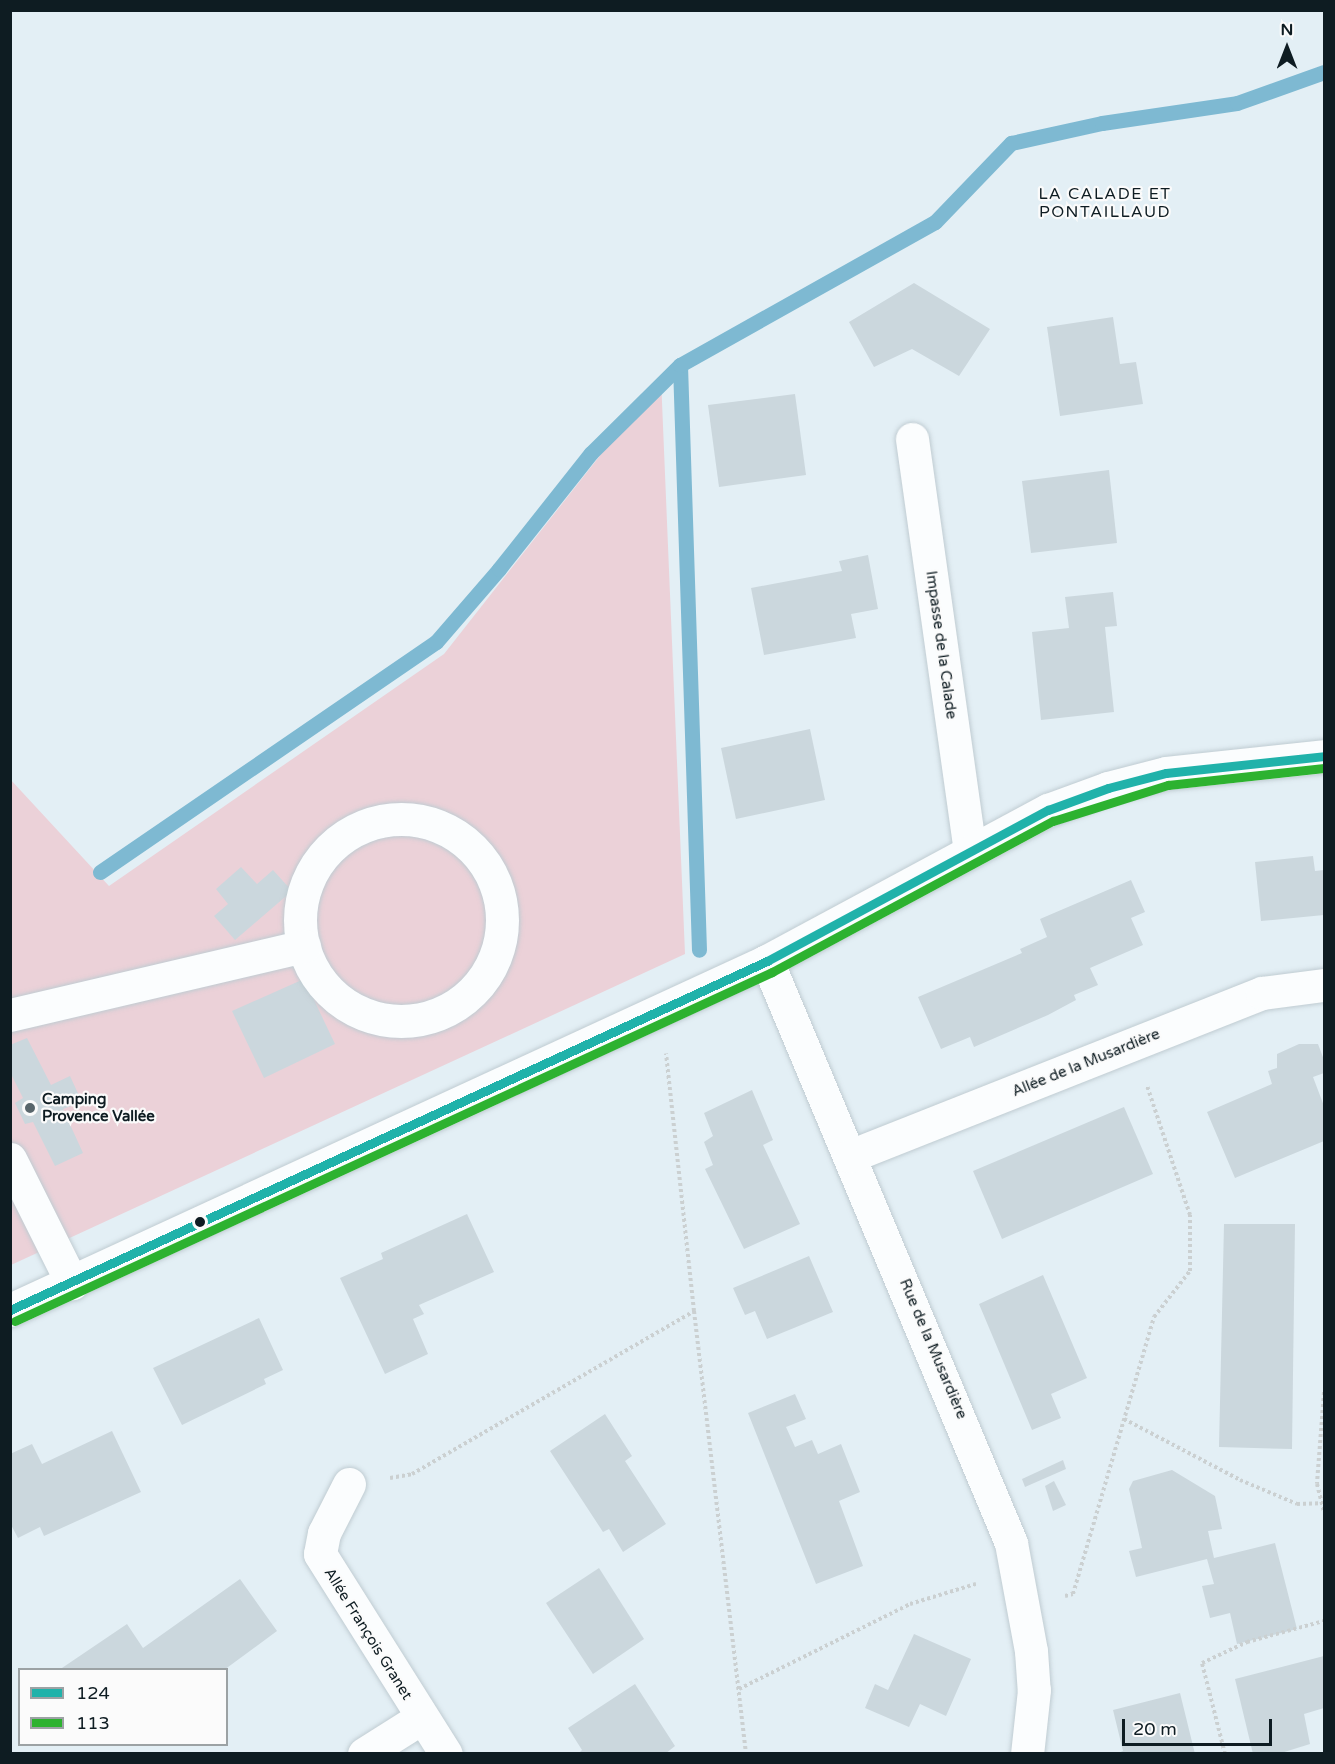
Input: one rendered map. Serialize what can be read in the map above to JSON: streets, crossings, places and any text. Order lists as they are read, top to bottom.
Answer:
{
  "streets": {
    "street": [
      "Impasse de la Calade",
      "Allée de la Musardière",
      "Rue de la Musardière",
      "Allée François Granet"
    ]
  },
  "crossings": [
    ["Allée de la Musardière", "Rue de la Musardière"]
  ],
  "districts": ["LA CALADE ET PONTAILLAUD"],
  "places": ["Camping Provence Vallée"],
  "lines": ["transit line 124", "transit line 113"],
  "legend": ["124", "113"],
  "scale_bar": "20 m",
  "north": "top"
}
